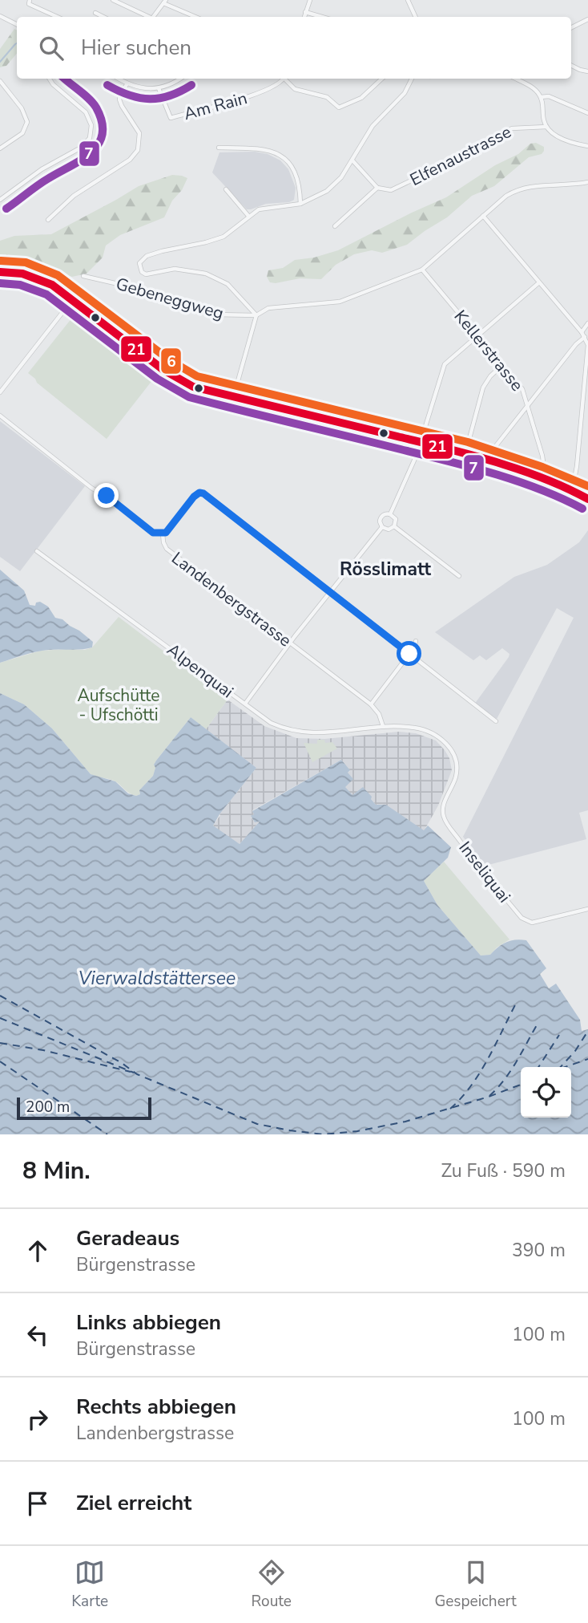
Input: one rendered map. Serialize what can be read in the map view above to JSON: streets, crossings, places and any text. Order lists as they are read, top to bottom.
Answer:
{
  "streets": {
    "street": [
      "Am Rain",
      "Elfenaustrasse",
      "Gebeneggweg",
      "Kellerstrasse",
      "Landenbergstrasse",
      "Alpenquai",
      "Inseliquai"
    ]
  },
  "crossings": [
    ["Gebeneggweg", "Kellerstrasse"],
    ["Landenbergstrasse", "Alpenquai"],
    ["Alpenquai", "Inseliquai"]
  ],
  "districts": ["Rösslimatt"],
  "water": ["Vierwaldstättersee"],
  "parks": ["Aufschütte - Ufschötti"],
  "lines": ["transit line 7", "transit line 6", "transit line 21"],
  "scale_bar": "200 m",
  "page": {
    "search": "Hier suchen",
    "scale": "200 m",
    "heading": ["8 Min.", "Zu Fuß · 590 m"],
    "list": [
      ["Geradeaus", "Bürgenstrasse", "390 m"],
      ["Links abbiegen", "Bürgenstrasse", "100 m"],
      ["Rechts abbiegen", "Landenbergstrasse", "100 m"],
      "Ziel erreicht"
    ],
    "nav": ["Karte", "Route", "Gespeichert"]
  }
}
